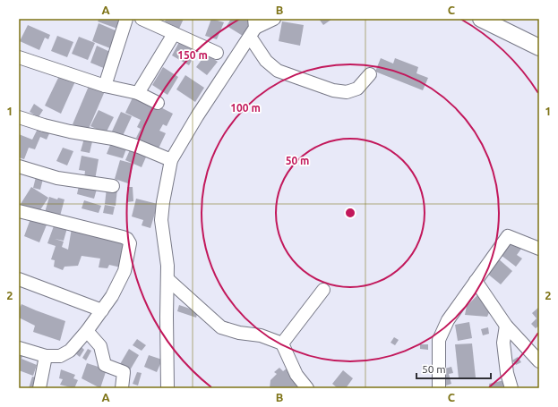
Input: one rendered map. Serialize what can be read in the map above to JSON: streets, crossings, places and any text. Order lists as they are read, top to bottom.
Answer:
{
  "scale_bar": "50 m",
  "grid": {
    "columns": ["A", "B", "C"],
    "rows": ["1", "2"]
  },
  "rings": ["150 m", "100 m", "50 m"]
}
